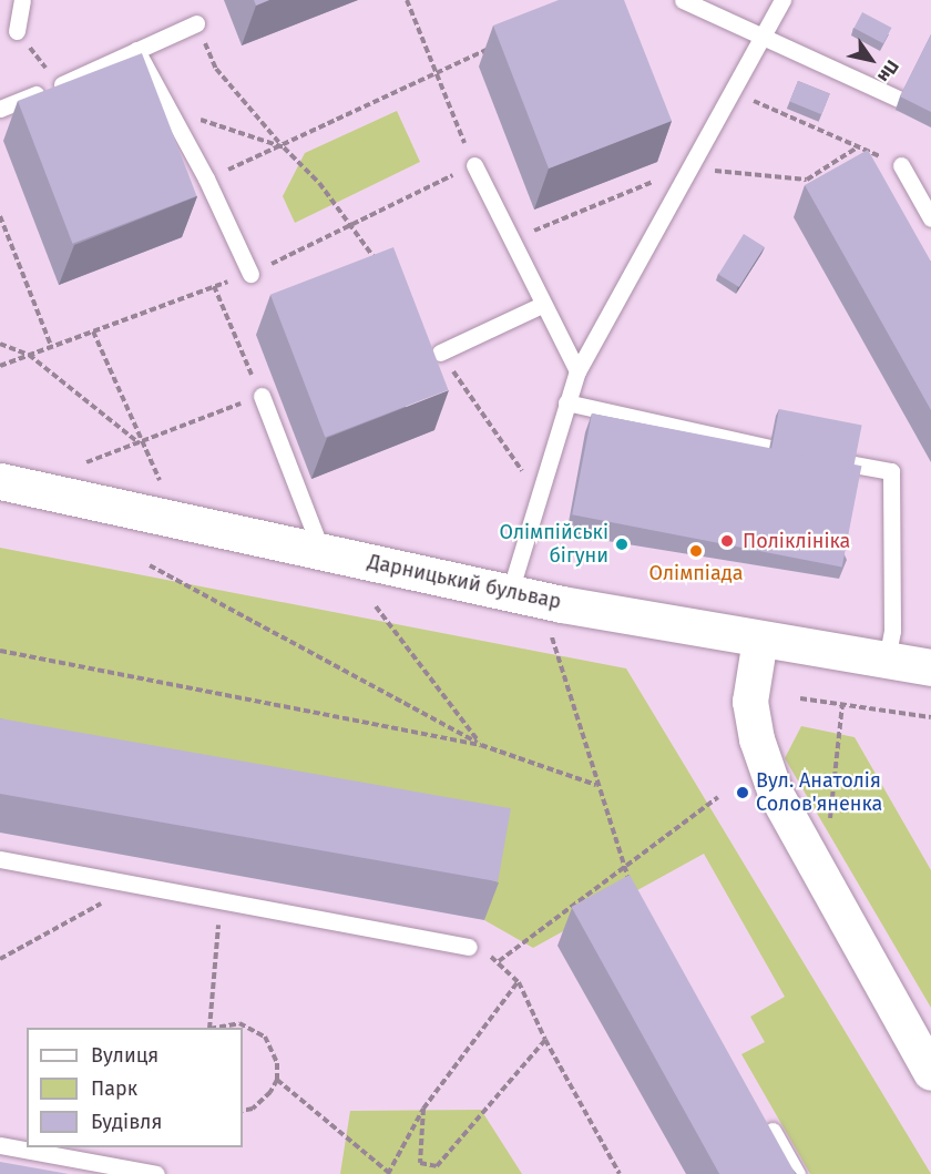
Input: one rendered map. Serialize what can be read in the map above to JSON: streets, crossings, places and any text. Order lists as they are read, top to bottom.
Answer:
{
  "streets": {
    "street": ["Дарницький бульвар"]
  },
  "places": [
    "Поліклініка",
    "Олімпійські бігуни",
    "Олімпіада",
    "Вул. Анатолія Солов'яненка"
  ],
  "legend": ["Вулиця", "Парк", "Будівля"],
  "north": "bottom right"
}
